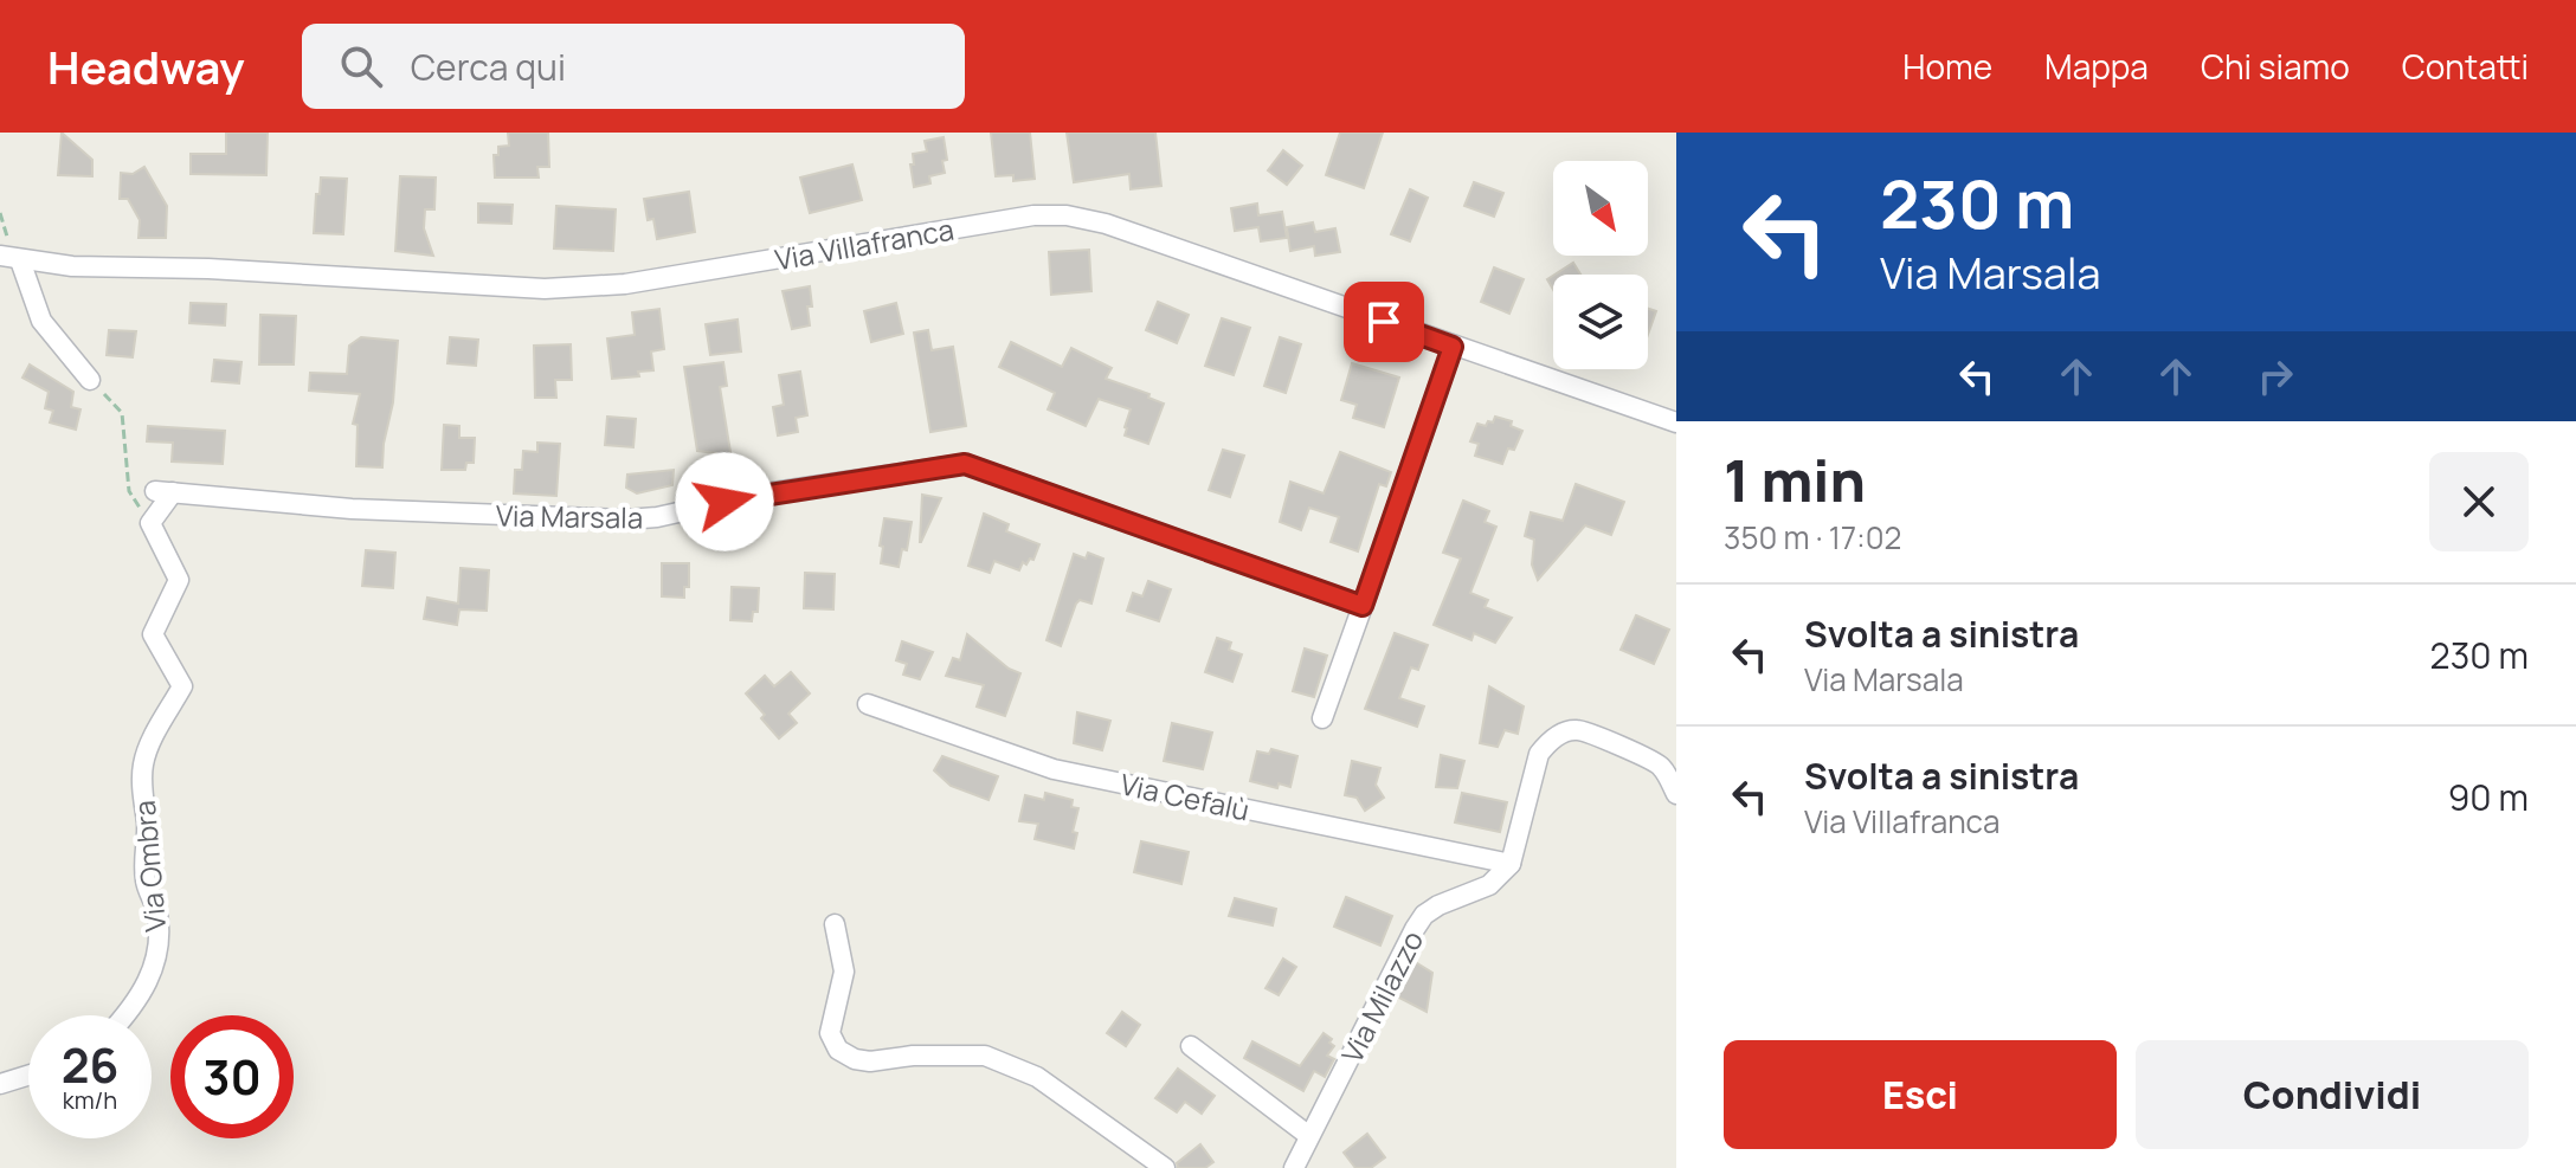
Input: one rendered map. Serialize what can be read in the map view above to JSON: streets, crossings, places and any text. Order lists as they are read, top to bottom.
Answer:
{
  "streets": {
    "street": [
      "Via Villafranca",
      "Via Marsala",
      "Via Cefalù",
      "Via Ombra",
      "Via Milazzo"
    ]
  },
  "crossings": [
    ["Via Marsala", "Via Ombra"],
    ["Via Cefalù", "Via Milazzo"]
  ],
  "north": "bottom right",
  "page": {
    "header": "Headway",
    "search": "Cerca qui",
    "nav": [
      "Home",
      "Mappa",
      "Chi siamo",
      "Contatti"
    ],
    "turn": ["230 m", "Via Marsala"],
    "heading": ["1 min", "350 m · 17:02"],
    "list": [
      {
        "name": "Svolta a sinistra",
        "note": "Via Marsala",
        "value": "230 m"
      },
      {
        "name": "Svolta a sinistra",
        "note": "Via Villafranca",
        "value": "90 m"
      }
    ],
    "speed": "26 km/h",
    "limit": "30",
    "buttons": ["Esci", "Condividi"]
  }
}
